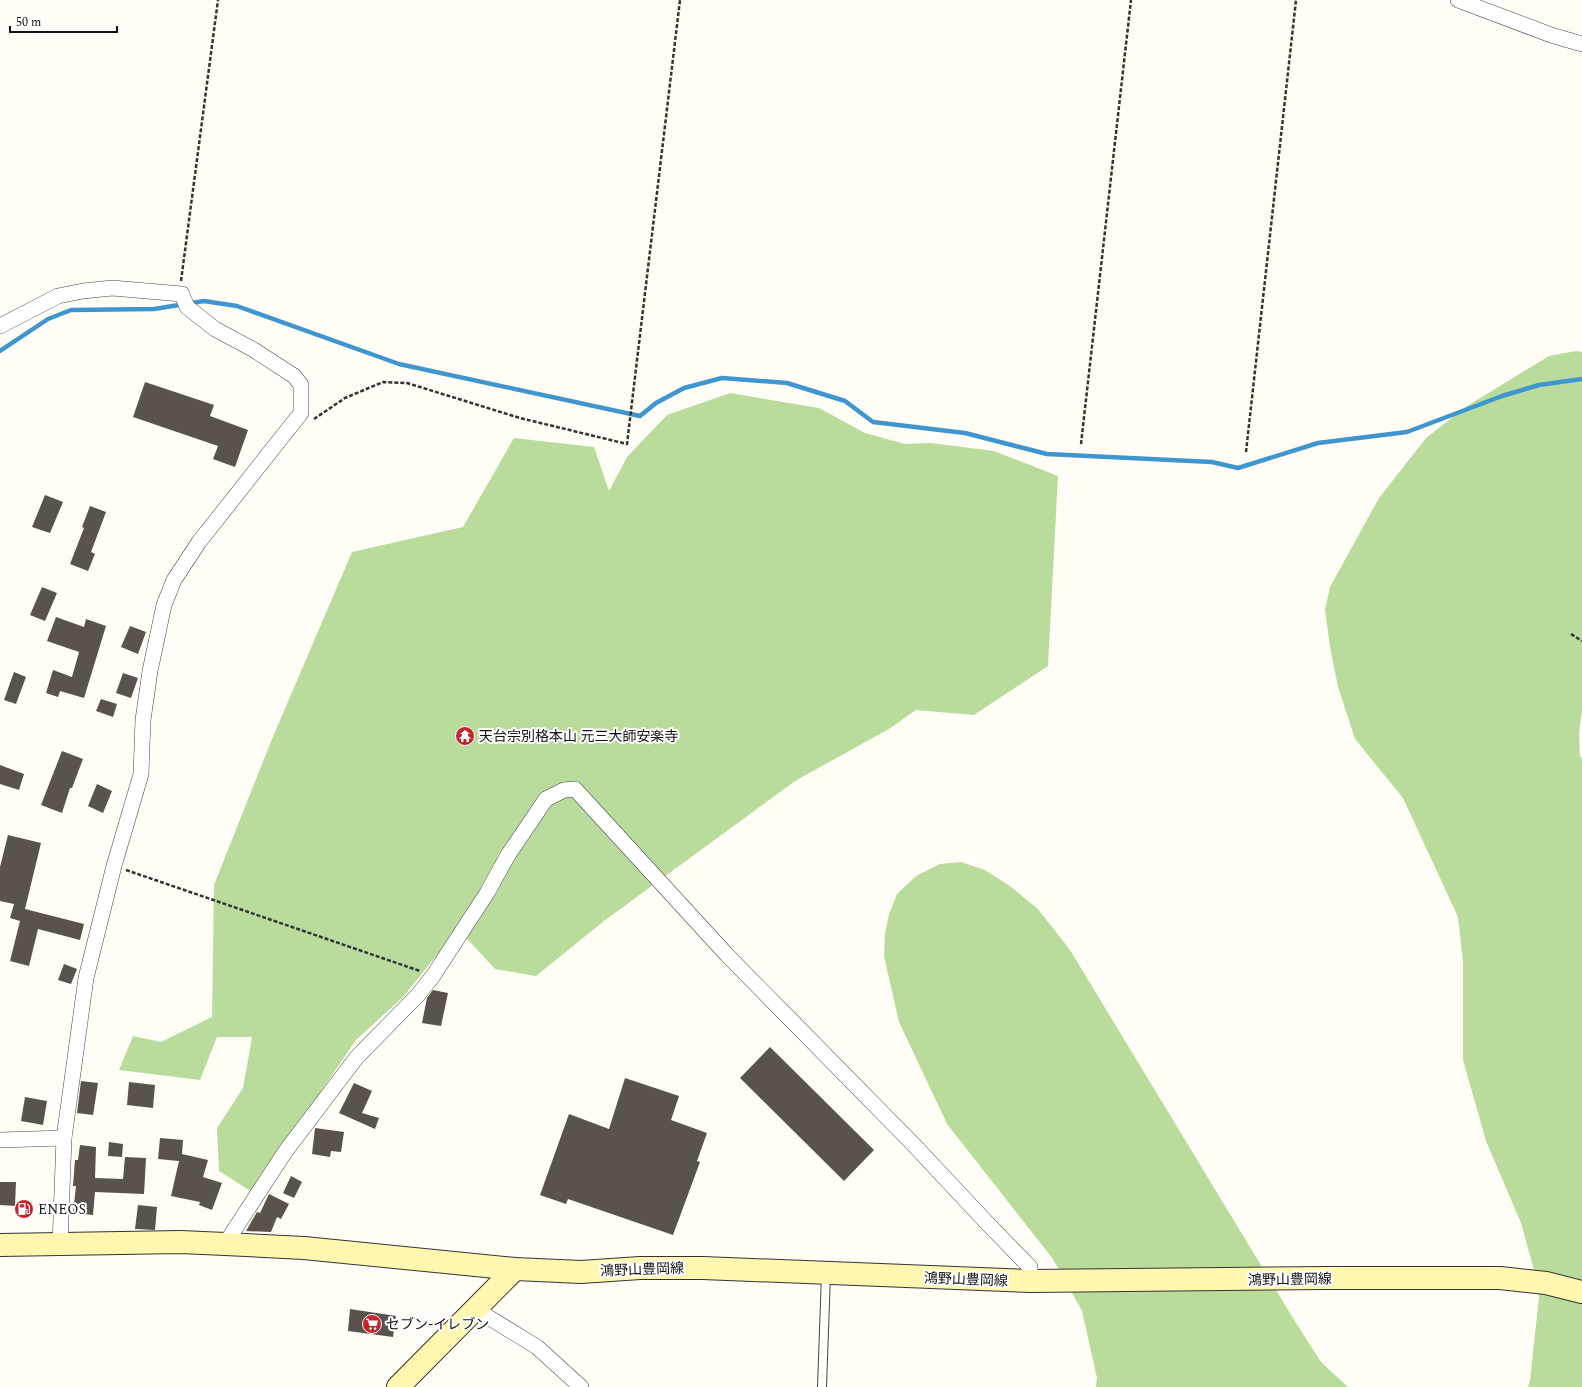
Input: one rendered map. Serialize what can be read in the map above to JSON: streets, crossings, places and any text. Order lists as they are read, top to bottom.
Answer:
{
  "streets": {
    "main road": ["鴻野山豊岡線"]
  },
  "places": {
    "temple": ["天台宗別格本山 元三大師安楽寺"],
    "fuel station": ["ENEOS"],
    "supermarket": ["セブン-イレブン"]
  },
  "scale_bar": "50 m"
}
